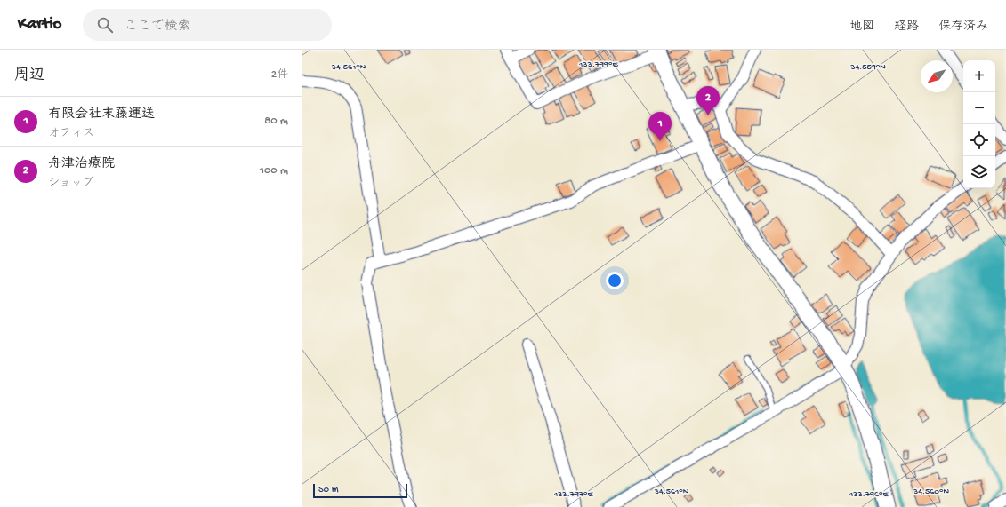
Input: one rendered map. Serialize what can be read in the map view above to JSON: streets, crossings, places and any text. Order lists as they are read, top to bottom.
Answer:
{
  "scale_bar": "50 m",
  "north": "bottom left",
  "page": {
    "header": "Kartio",
    "search": "ここで検索",
    "nav": ["地図", "経路", "保存済み"],
    "heading": ["周辺", "2件"],
    "map_buttons": ["+", "−"],
    "pins": ["2", "1"],
    "list": [
      {
        "mark": "1",
        "name": "有限会社末藤運送",
        "note": "オフィス",
        "value": "80 m"
      },
      {
        "mark": "2",
        "name": "舟津治療院",
        "note": "ショップ",
        "value": "100 m"
      }
    ],
    "scale": "50 m"
  },
  "coordinates": [
    "133.799°E",
    "34.561°N",
    "34.559°N",
    "34.560°N",
    "133.797°E",
    "133.796°E"
  ]
}
